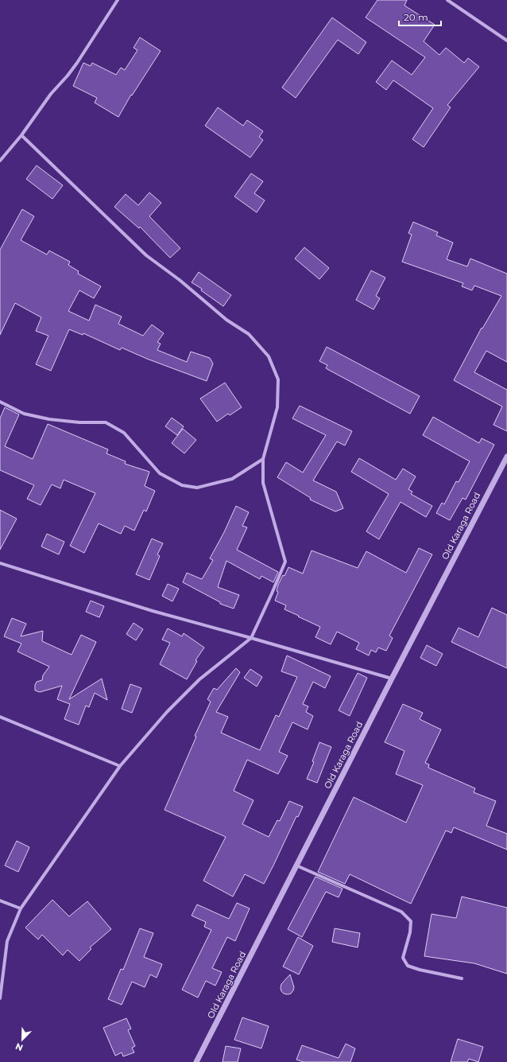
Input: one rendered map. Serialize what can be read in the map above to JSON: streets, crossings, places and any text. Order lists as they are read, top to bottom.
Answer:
{
  "streets": {
    "street": ["Old Karaga Road"]
  },
  "scale_bar": "20 m",
  "north": "bottom left"
}
